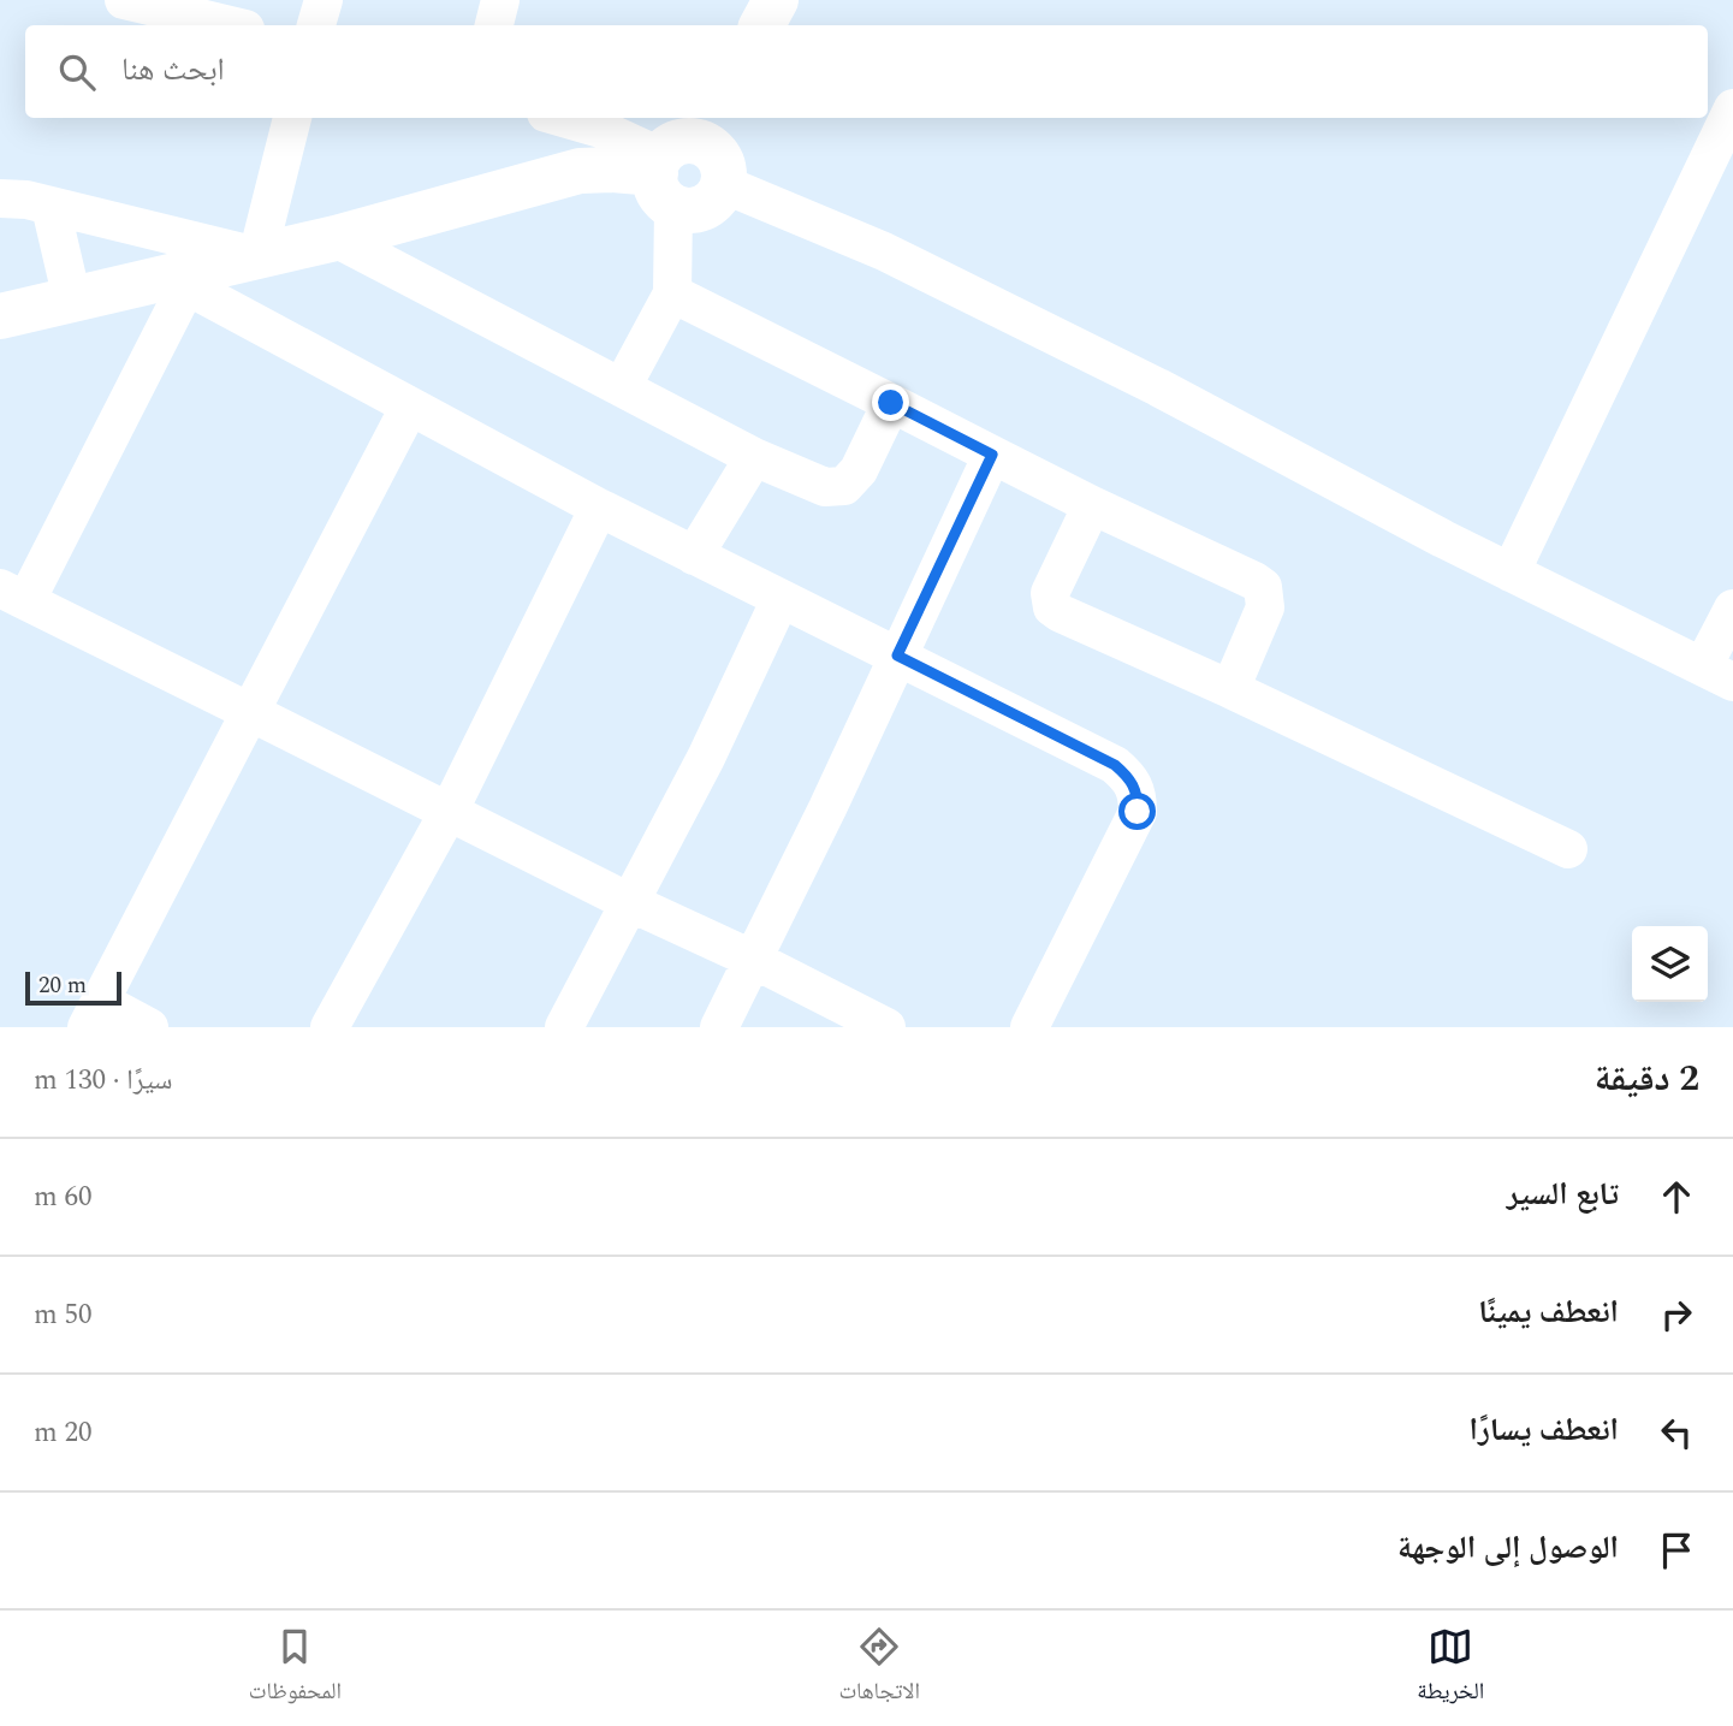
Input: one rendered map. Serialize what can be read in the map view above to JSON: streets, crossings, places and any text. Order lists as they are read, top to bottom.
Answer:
{
  "scale_bar": "20 m",
  "page": {
    "search": "ابحث هنا",
    "scale": "20 m",
    "heading": ["2 دقيقة", "سيرًا · 130 m"],
    "list": [
      ["تابع السير", "60 m"],
      ["انعطف يمينًا", "50 m"],
      ["انعطف يسارًا", "20 m"],
      "الوصول إلى الوجهة"
    ],
    "nav": ["الخريطة", "الاتجاهات", "المحفوظات"]
  }
}
